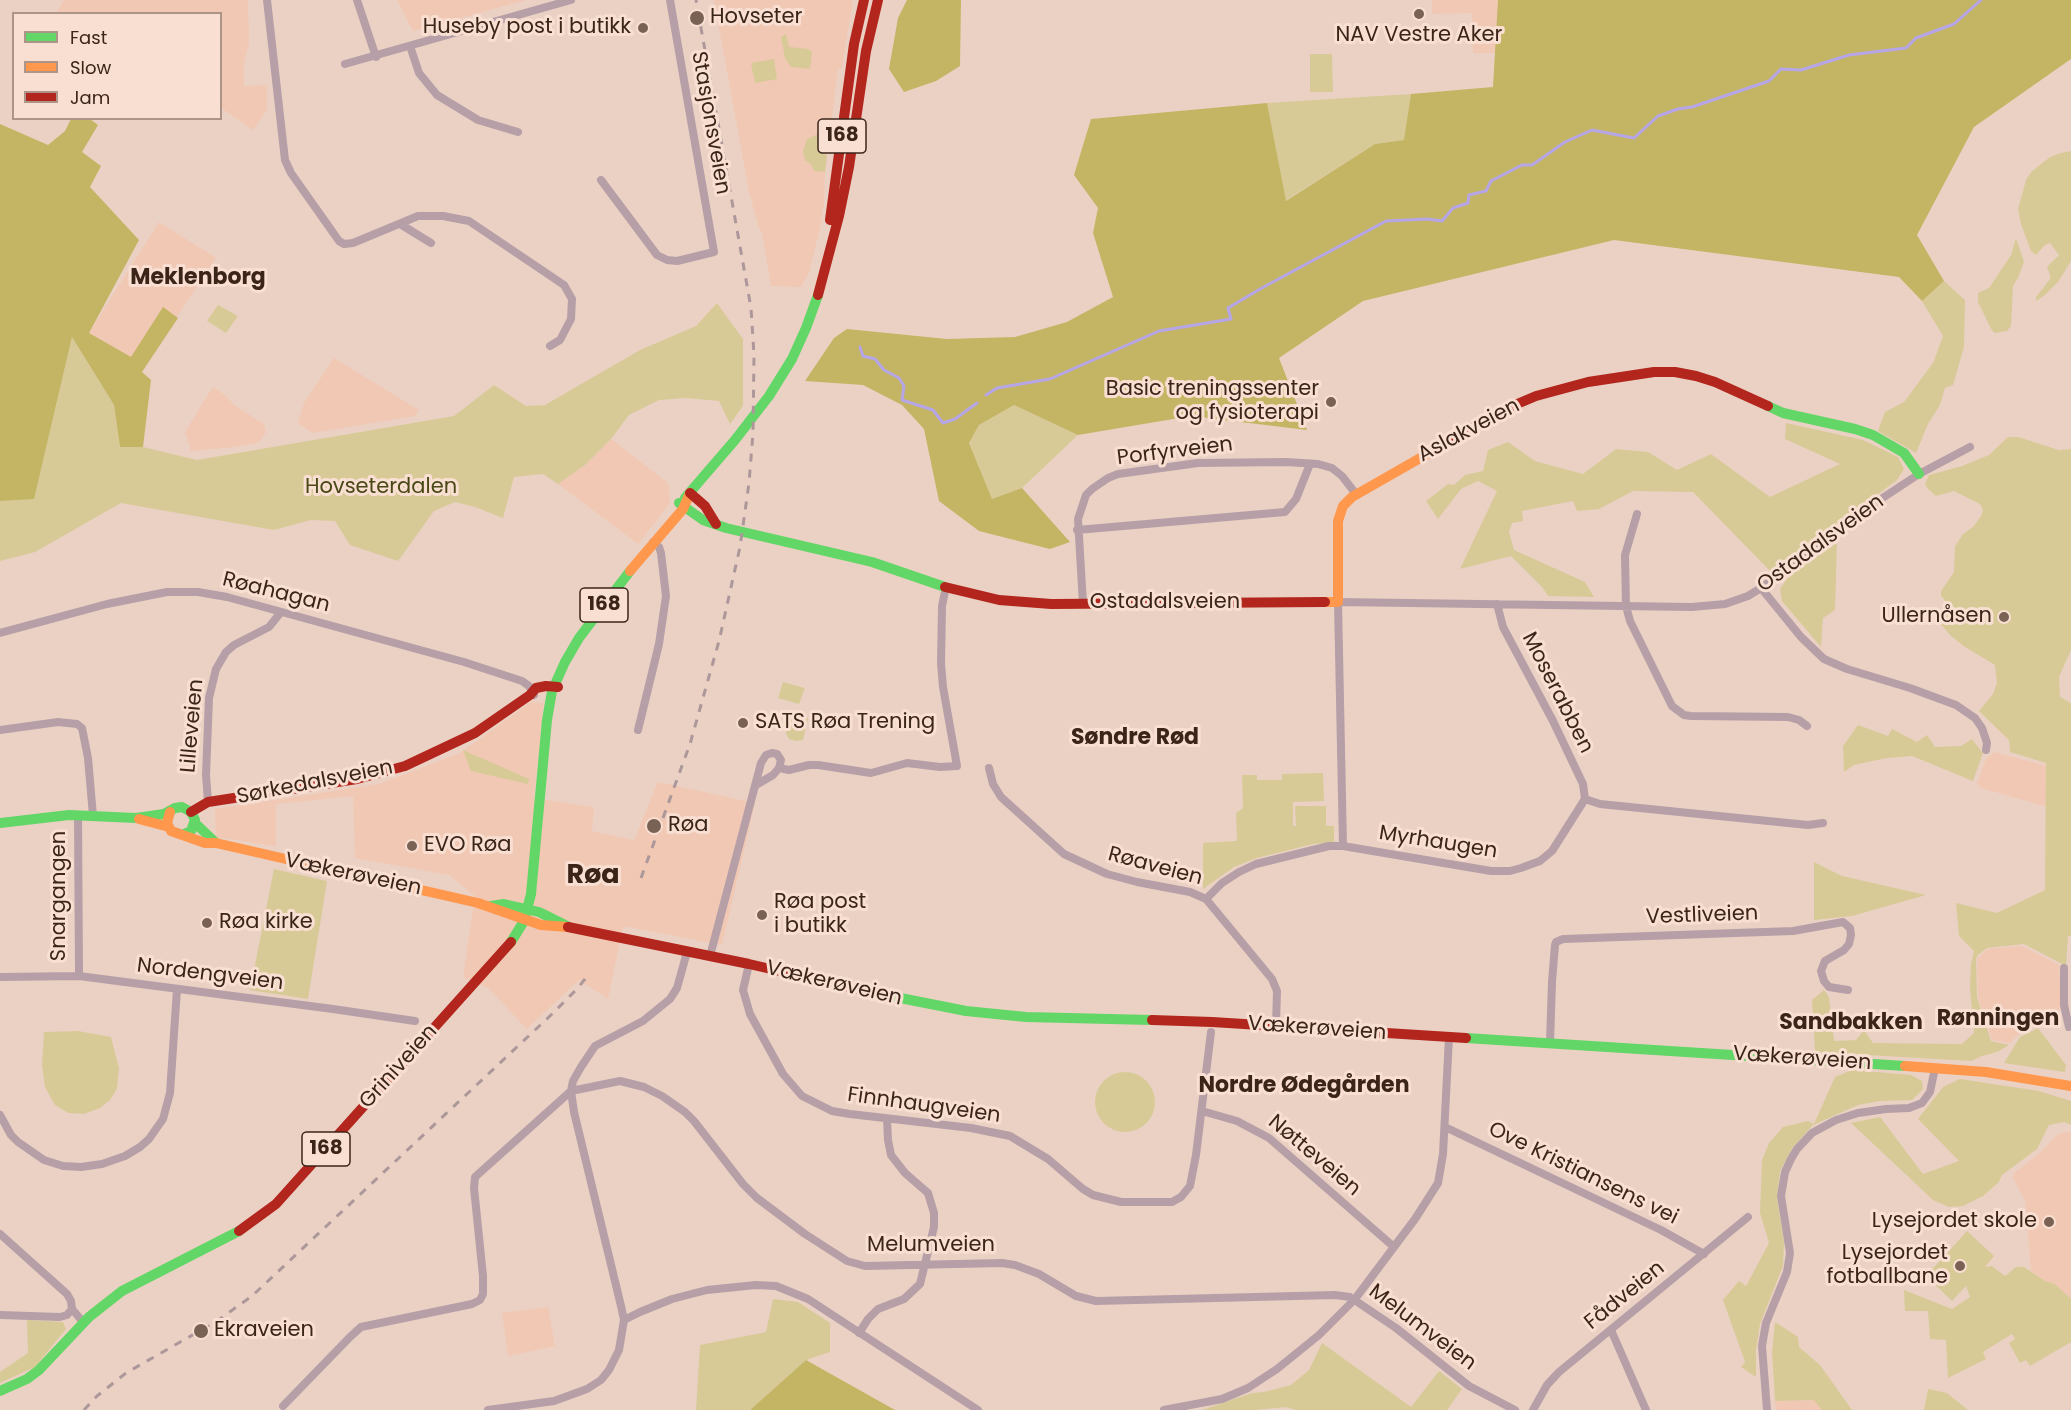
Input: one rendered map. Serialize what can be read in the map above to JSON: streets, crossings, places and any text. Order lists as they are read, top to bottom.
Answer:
{
  "streets": {
    "main road": [
      "168",
      "Aslakveien",
      "Ostadalsveien",
      "Sørkedalsveien",
      "Vækerøveien",
      "Griniveien"
    ],
    "street": [
      "Stasjonsveien",
      "Porfyrveien",
      "Røahagan",
      "Moserabben",
      "Lilleveien",
      "Myrhaugen",
      "Røaveien",
      "Snargangen",
      "Vestliveien",
      "Nordengveien",
      "Finnhaugveien",
      "Nøtteveien",
      "Ove Kristiansens vei",
      "Melumveien",
      "Fådveien"
    ]
  },
  "crossings": [
    ["168", "Ostadalsveien"],
    ["168", "Sørkedalsveien"],
    ["168", "Griniveien"],
    ["Aslakveien", "Porfyrveien"],
    ["Aslakveien", "Ostadalsveien"],
    ["Aslakveien", "Myrhaugen"],
    ["Porfyrveien", "Ostadalsveien"],
    ["Ostadalsveien", "Moserabben"],
    ["Røahagan", "Lilleveien"],
    ["Røahagan", "Sørkedalsveien"],
    ["Moserabben", "Myrhaugen"],
    ["Lilleveien", "Sørkedalsveien"],
    ["Sørkedalsveien", "Vækerøveien"],
    ["Sørkedalsveien", "Griniveien"],
    ["Myrhaugen", "Røaveien"],
    ["Røaveien", "Vækerøveien"],
    ["Vækerøveien", "Vestliveien"],
    ["Vækerøveien", "Griniveien"],
    ["Vækerøveien", "Finnhaugveien"],
    ["Snargangen", "Nordengveien"],
    ["Finnhaugveien", "Nøtteveien"],
    ["Ove Kristiansens vei", "Fådveien"]
  ],
  "districts": [
    "Meklenborg",
    "Søndre Rød",
    "Røa",
    "Rønningen",
    "Sandbakken",
    "Nordre Ødegården"
  ],
  "parks": ["Hovseterdalen"],
  "places": [
    "NAV Vestre Aker",
    "Hovseter",
    "Huseby post i butikk",
    "Basic treningssenter og fysioterapi",
    "Ullernåsen",
    "SATS Røa Trening",
    "Røa",
    "EVO Røa",
    "Røa post i butikk",
    "Røa kirke",
    "Lysejordet skole",
    "Lysejordet fotballbane",
    "Ekraveien"
  ],
  "legend": ["Fast", "Slow", "Jam"]
}
